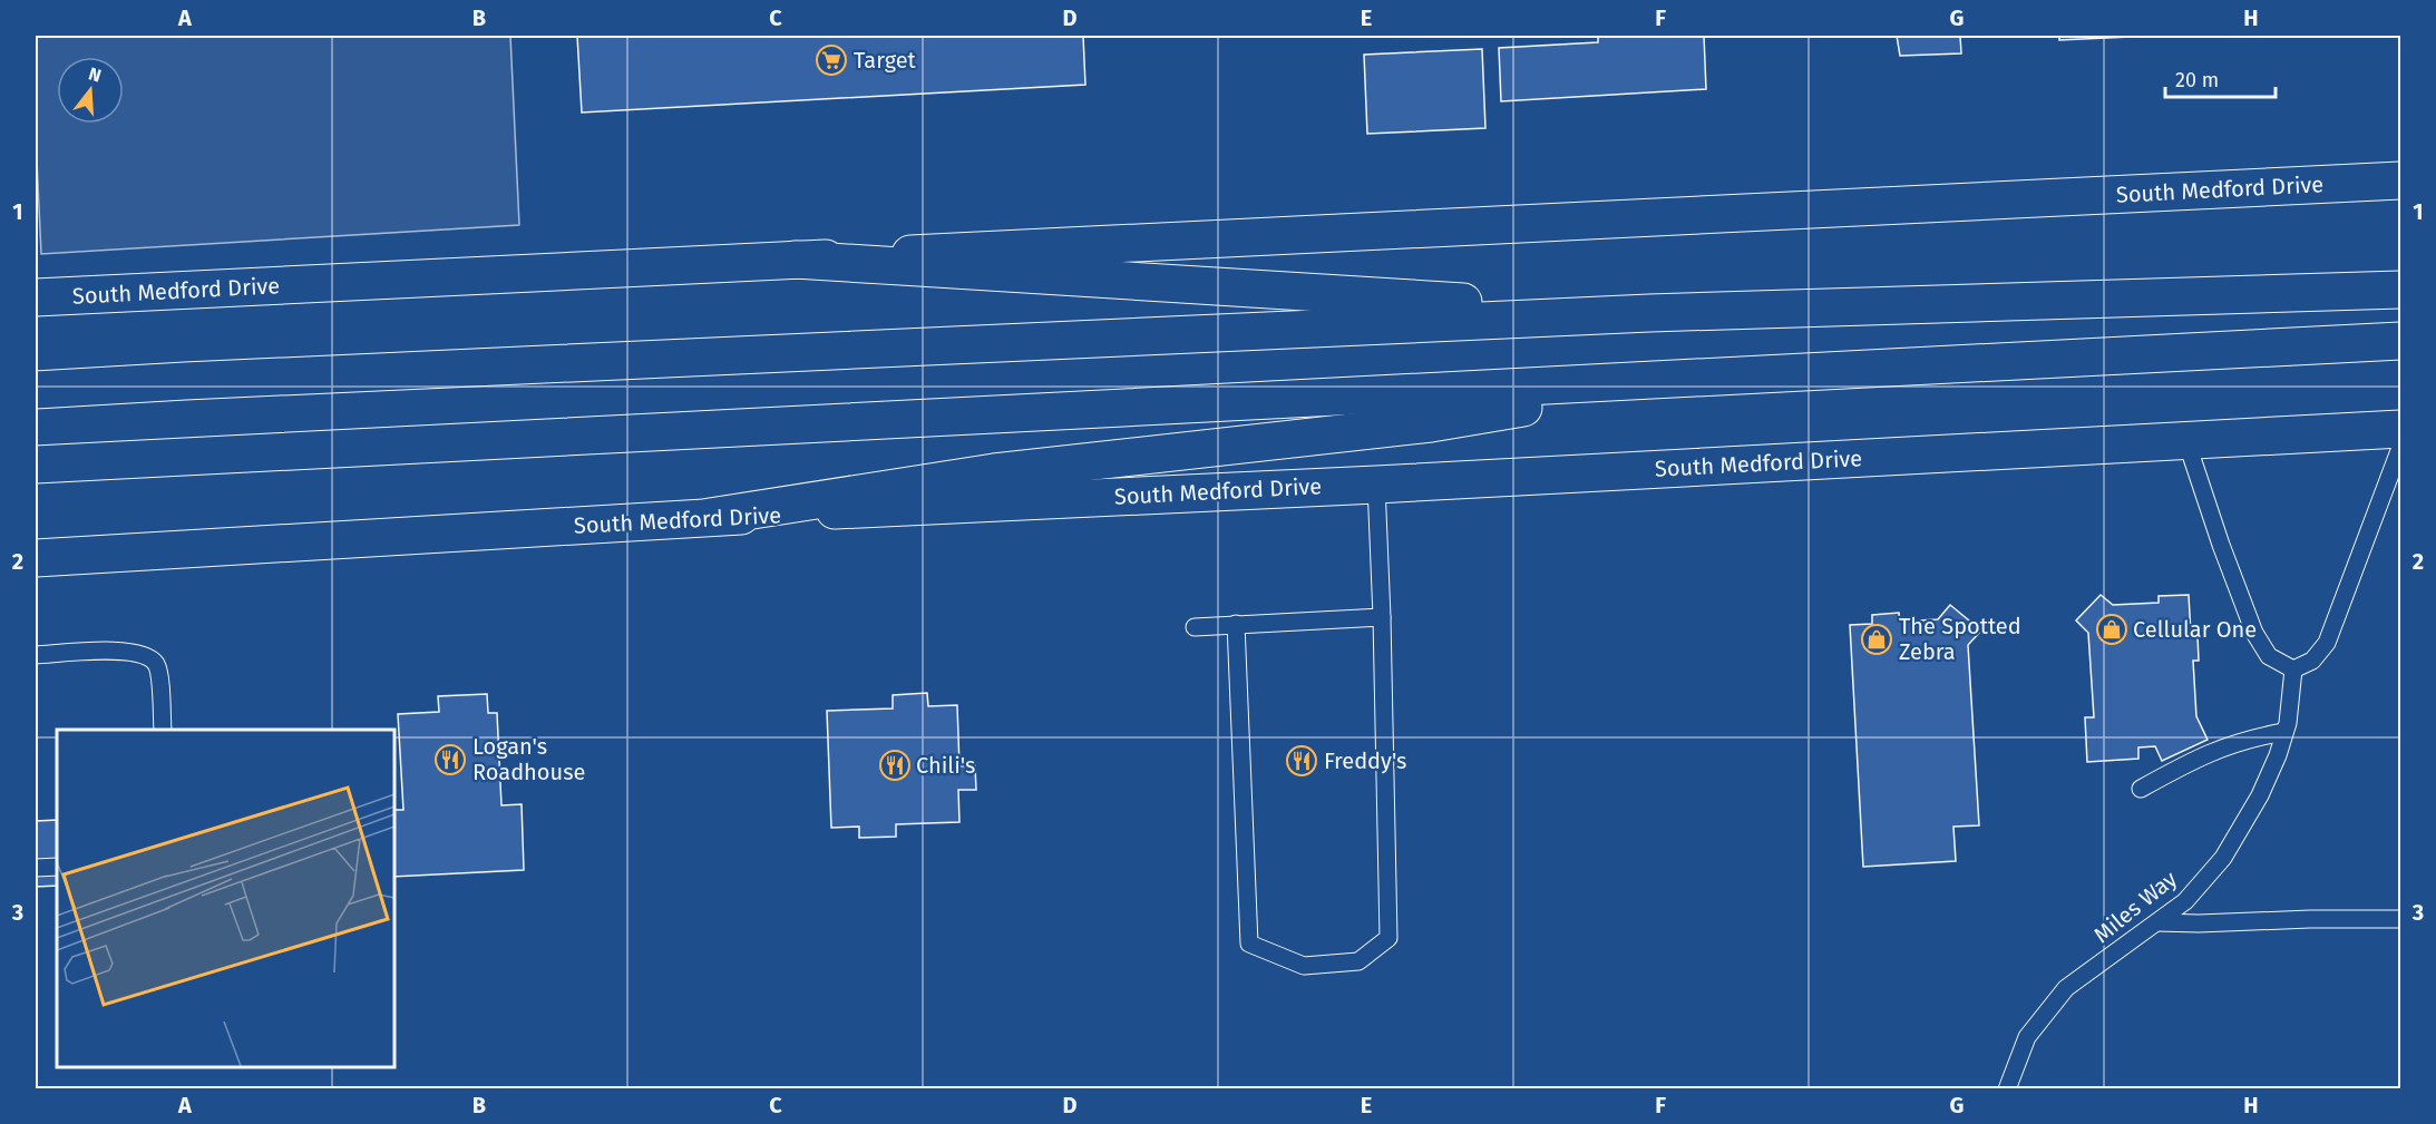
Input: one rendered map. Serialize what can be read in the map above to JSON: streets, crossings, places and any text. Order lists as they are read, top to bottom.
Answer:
{
  "streets": {
    "main road": ["South Medford Drive"],
    "lane": ["Miles Way"]
  },
  "places": {
    "supermarket": ["Target"],
    "shop": ["Cellular One", "The Spotted Zebra"],
    "restaurant": ["Logan's Roadhouse", "Freddy's", "Chili's"]
  },
  "scale_bar": "20 m",
  "north": "top",
  "grid": {
    "columns": [
      "A",
      "B",
      "C",
      "D",
      "E",
      "F",
      "G",
      "H"
    ],
    "rows": ["1", "2", "3"]
  }
}
